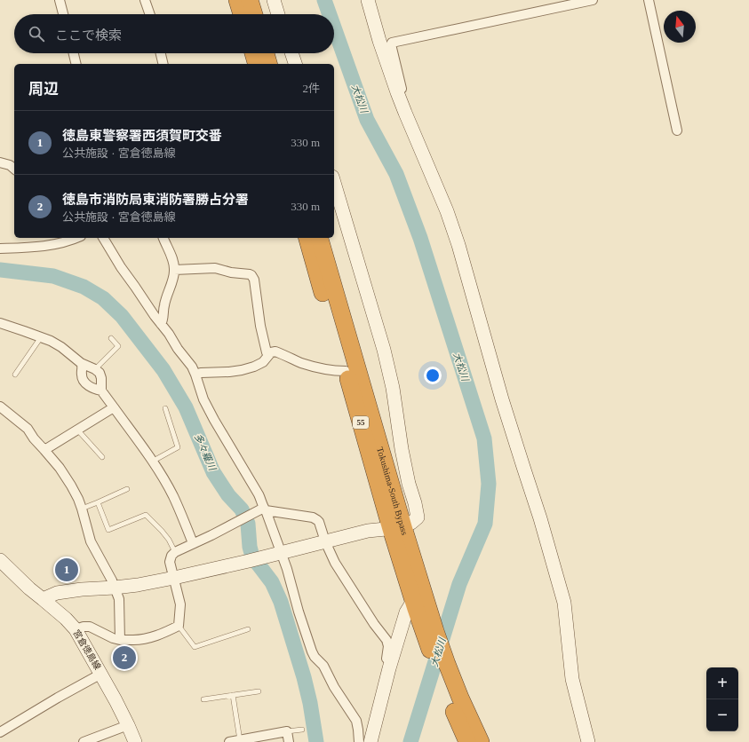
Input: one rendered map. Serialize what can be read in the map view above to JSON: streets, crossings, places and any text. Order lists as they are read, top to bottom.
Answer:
{
  "streets": {
    "highway": ["55", "Tokushima-South Bypass"],
    "street": ["宮倉徳島線"]
  },
  "water": ["大松川", "多々羅川"],
  "north": "top",
  "page": {
    "search": "ここで検索",
    "heading": ["周辺", "2件"],
    "list": [
      {
        "mark": "1",
        "name": "徳島東警察署西須賀町交番",
        "note": "公共施設 · 宮倉徳島線",
        "value": "330 m"
      },
      {
        "mark": "2",
        "name": "徳島市消防局東消防署勝占分署",
        "note": "公共施設 · 宮倉徳島線",
        "value": "330 m"
      }
    ],
    "pins": ["1", "2"],
    "map_buttons": ["+", "−"]
  }
}
